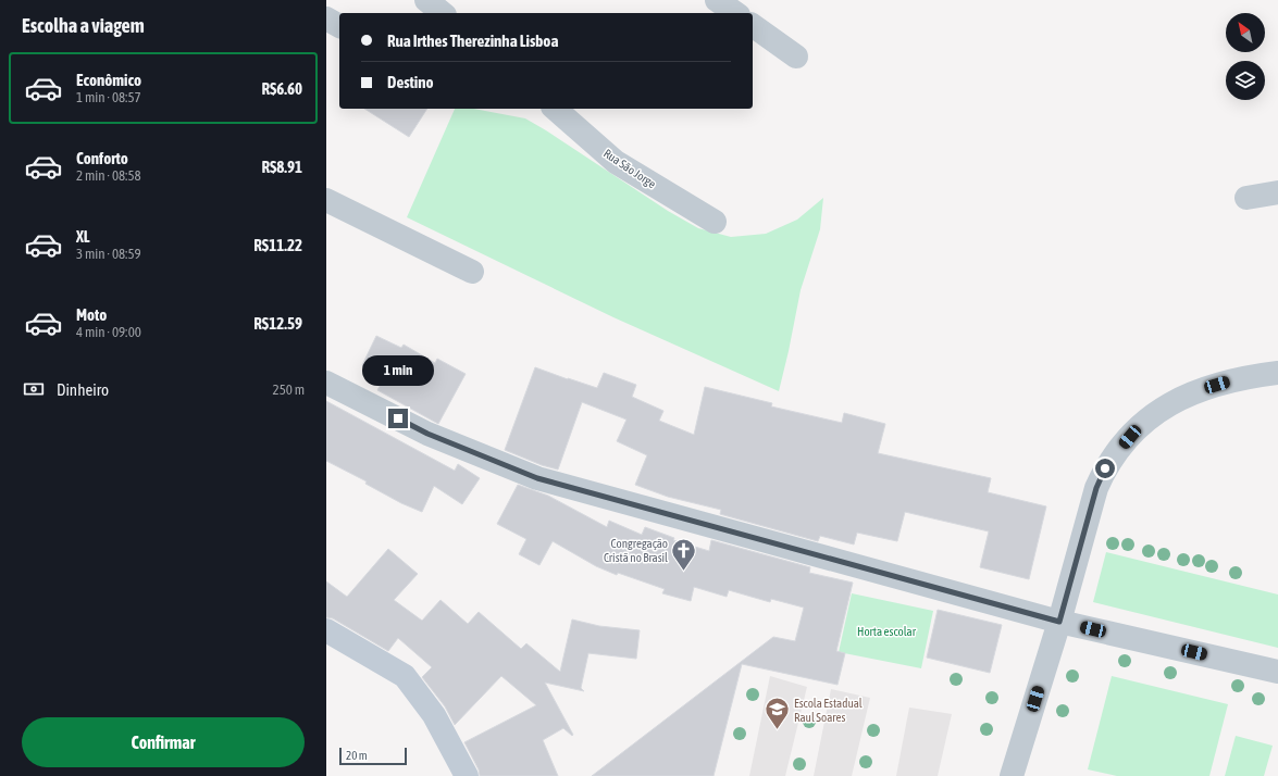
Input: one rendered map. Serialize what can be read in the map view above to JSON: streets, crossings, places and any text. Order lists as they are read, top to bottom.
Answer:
{
  "streets": {
    "street": ["Rua São Jorge"]
  },
  "parks": ["Horta escolar"],
  "places": {
    "church": ["Congregação Cristã no Brasil"],
    "school or university": ["Escola Estadual Raul Soares"]
  },
  "scale_bar": "20 m",
  "north": "top left",
  "page": {
    "heading": "Escolha a viagem",
    "banner": ["Rua Irthes Therezinha Lisboa", "Destino"],
    "list": [
      {
        "name": "Econômico",
        "note": "1 min · 08:57",
        "value": "R$6.60"
      },
      {
        "name": "Conforto",
        "note": "2 min · 08:58",
        "value": "R$8.91"
      },
      {
        "name": "XL",
        "note": "3 min · 08:59",
        "value": "R$11.22"
      },
      {
        "name": "Moto",
        "note": "4 min · 09:00",
        "value": "R$12.59"
      }
    ],
    "bubble": "1 min",
    "pay": ["Dinheiro", "250 m"],
    "buttons": "Confirmar",
    "scale": "20 m"
  }
}
